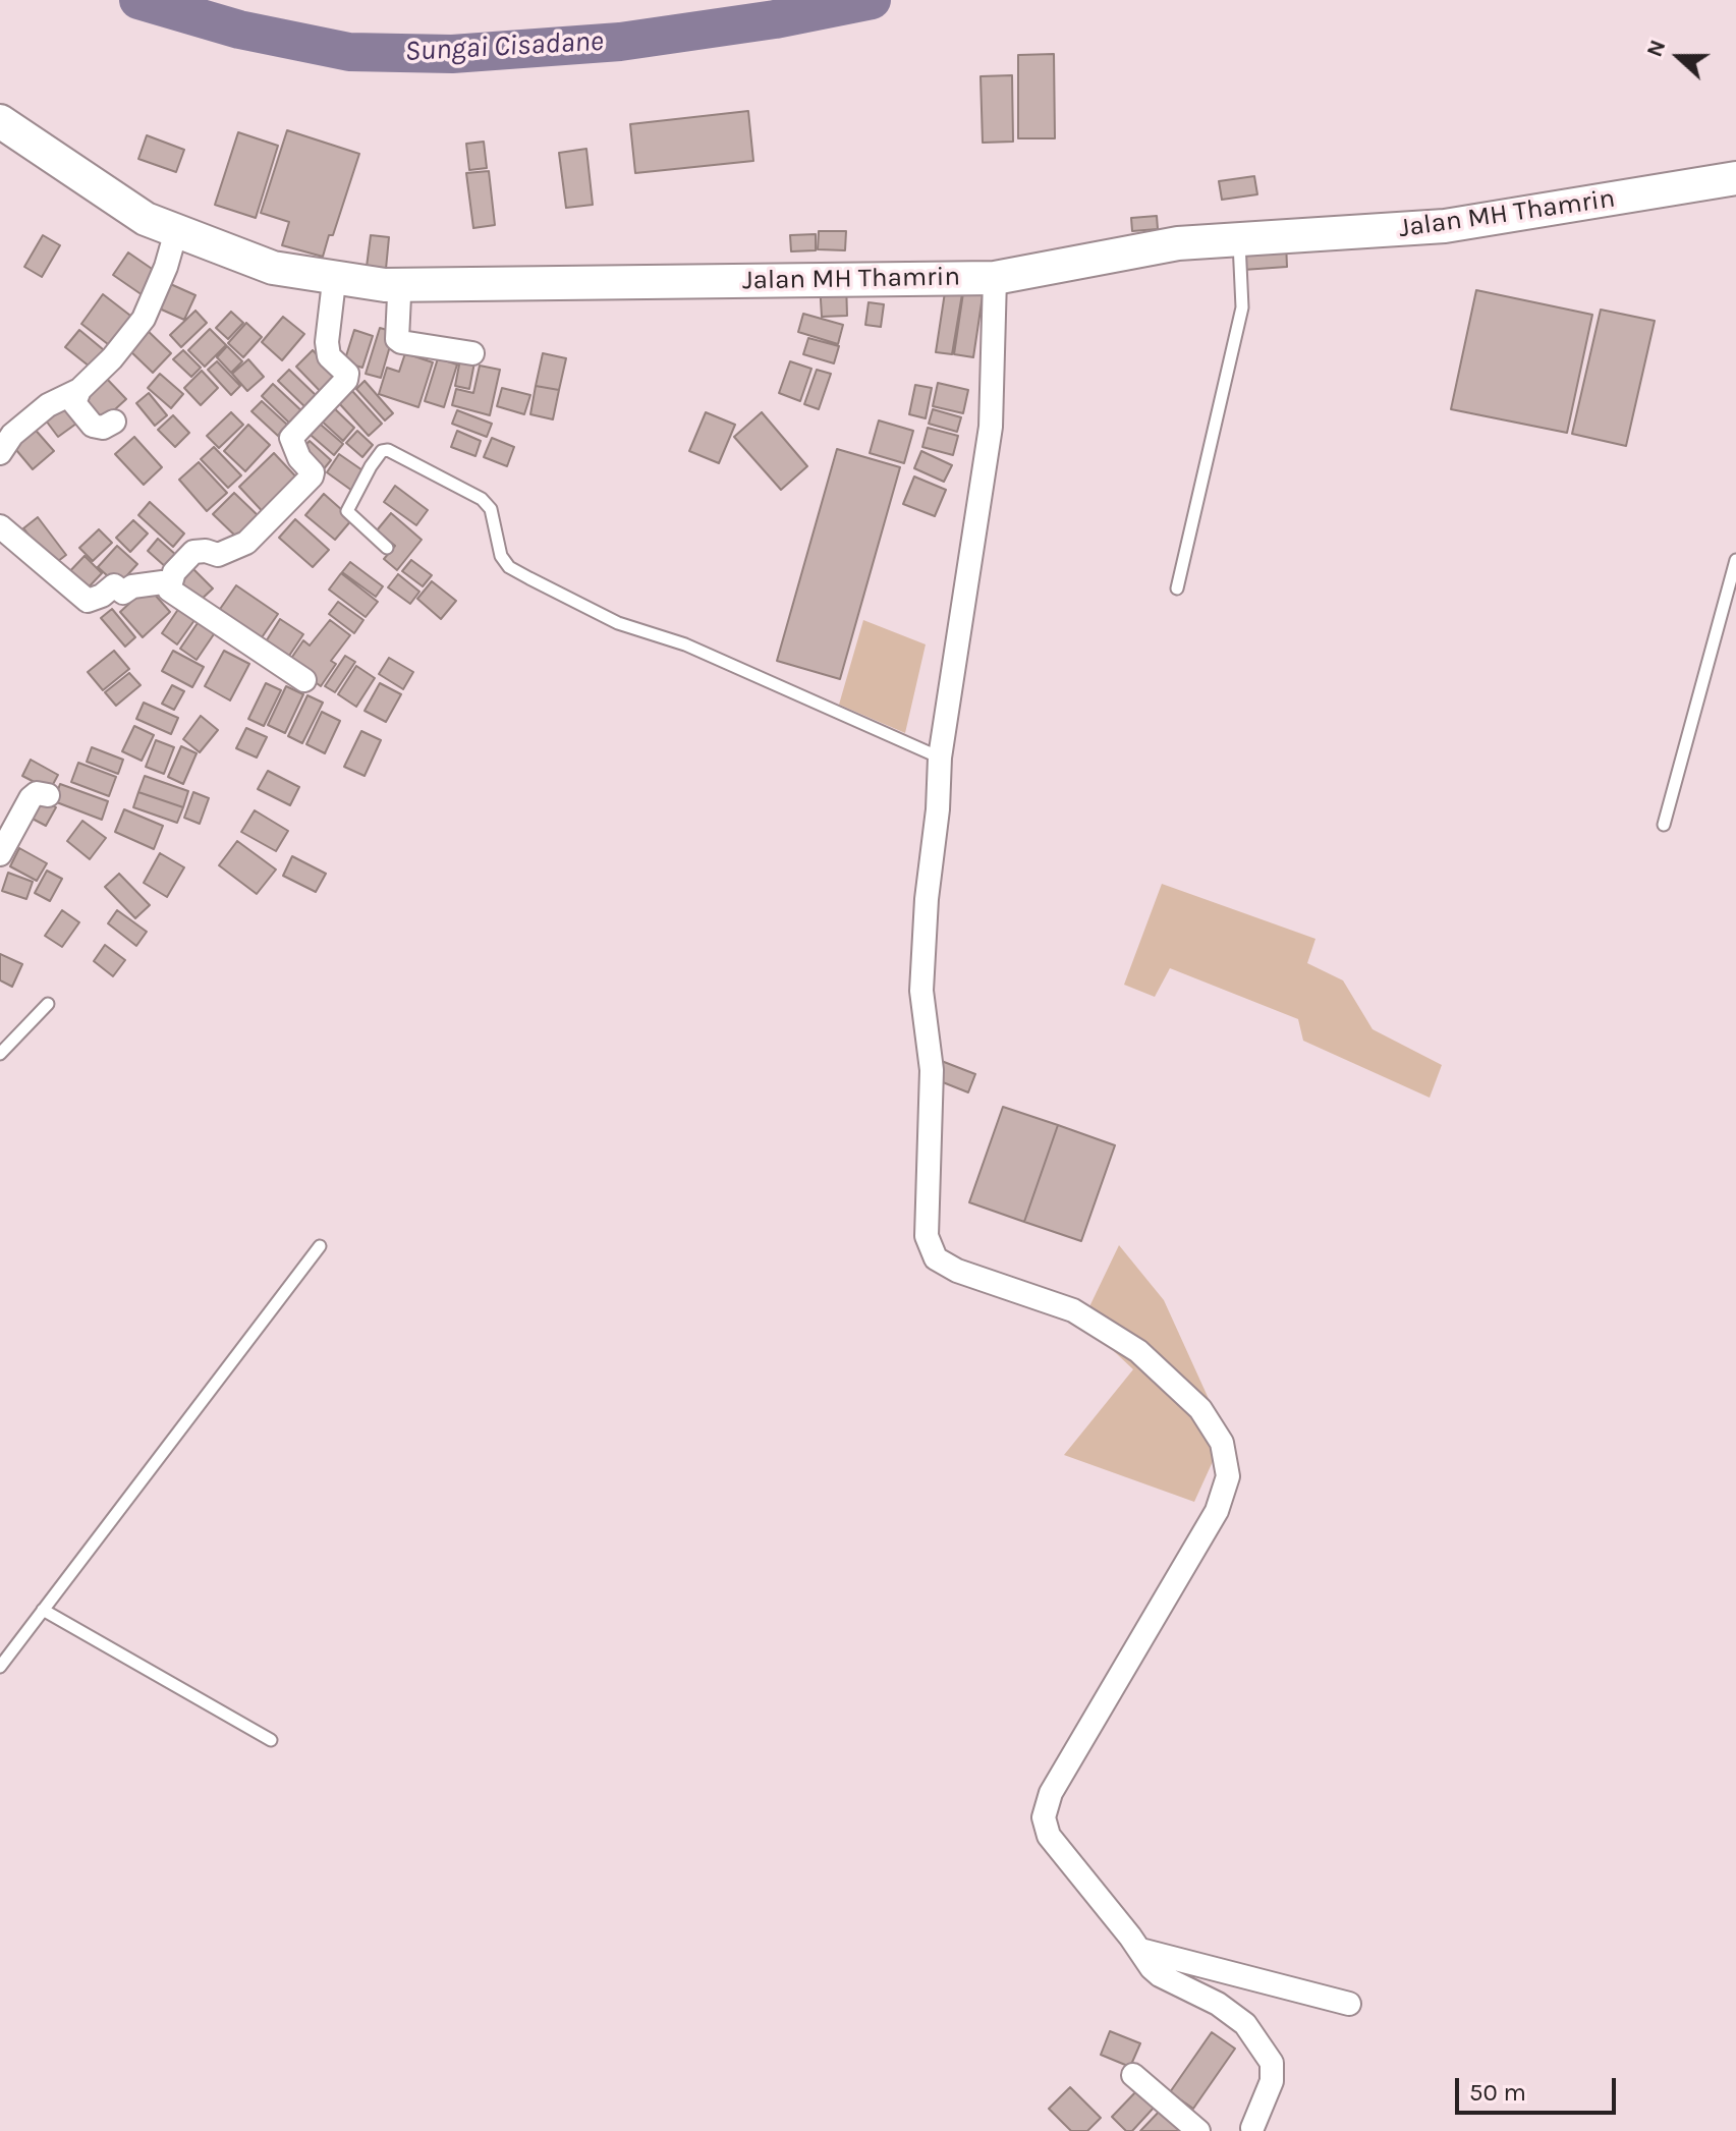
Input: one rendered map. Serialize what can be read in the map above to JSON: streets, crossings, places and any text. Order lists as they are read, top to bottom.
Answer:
{
  "streets": {
    "street": ["Jalan MH Thamrin"]
  },
  "water": ["Sungai Cisadane"],
  "scale_bar": "50 m",
  "north": "left"
}
